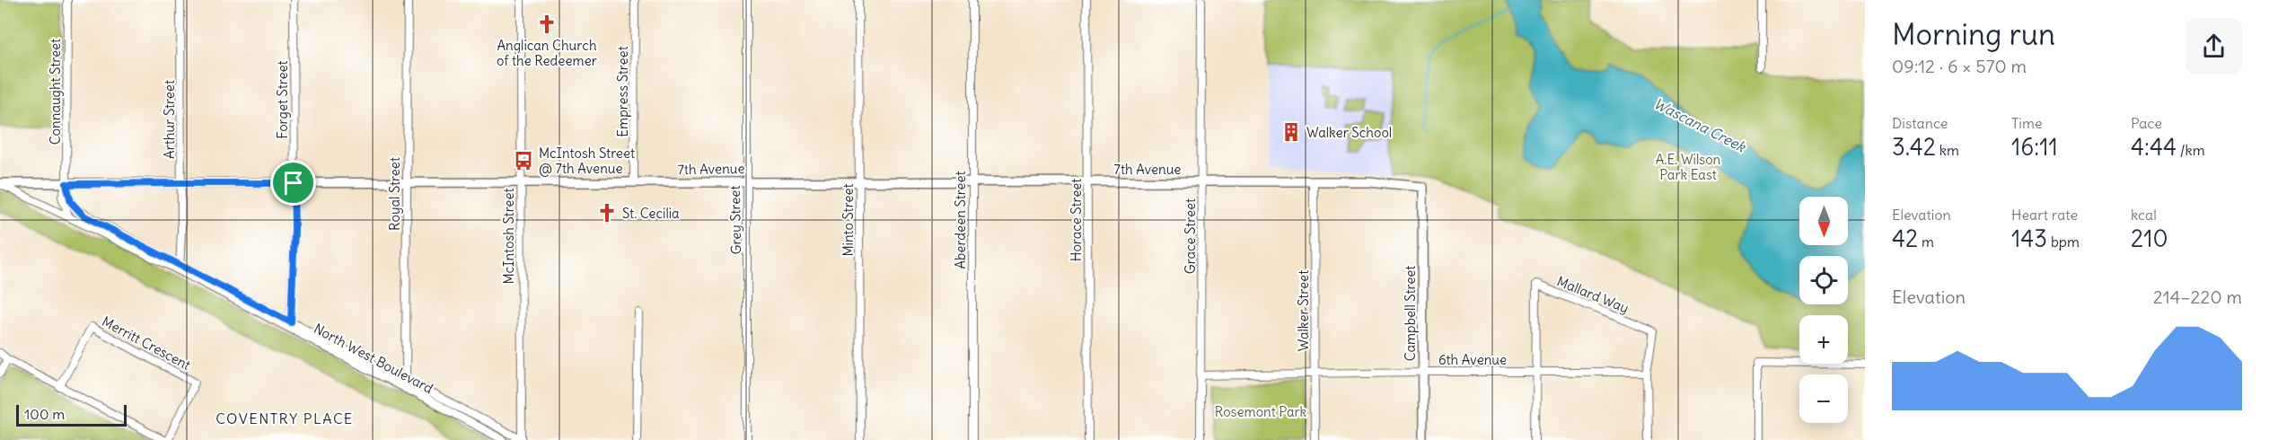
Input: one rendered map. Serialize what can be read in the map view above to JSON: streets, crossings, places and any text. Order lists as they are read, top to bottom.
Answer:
{
  "streets": {
    "street": [
      "Connaught Street",
      "Empress Street",
      "Forget Street",
      "Arthur Street",
      "7th Avenue",
      "Royal Street",
      "Grey Street",
      "Minto Street",
      "Aberdeen Street",
      "Horace Street",
      "McIntosh Street",
      "Grace Street",
      "Mallard Way",
      "Walker Street",
      "Campbell Street",
      "Merritt Crescent",
      "North West Boulevard",
      "6th Avenue"
    ]
  },
  "crossings": [
    ["Connaught Street", "7th Avenue"],
    ["Connaught Street", "North West Boulevard"],
    ["Empress Street", "7th Avenue"],
    ["Forget Street", "7th Avenue"],
    ["Forget Street", "North West Boulevard"],
    ["Arthur Street", "7th Avenue"],
    ["Arthur Street", "North West Boulevard"],
    ["7th Avenue", "Royal Street"],
    ["7th Avenue", "Grey Street"],
    ["7th Avenue", "Minto Street"],
    ["7th Avenue", "Aberdeen Street"],
    ["7th Avenue", "Horace Street"],
    ["7th Avenue", "McIntosh Street"],
    ["7th Avenue", "Grace Street"],
    ["7th Avenue", "Walker Street"],
    ["7th Avenue", "Campbell Street"],
    ["7th Avenue", "North West Boulevard"],
    ["Royal Street", "North West Boulevard"],
    ["McIntosh Street", "North West Boulevard"],
    ["Grace Street", "6th Avenue"],
    ["Mallard Way", "6th Avenue"],
    ["Walker Street", "6th Avenue"],
    ["Campbell Street", "6th Avenue"]
  ],
  "districts": ["COVENTRY PLACE"],
  "water": ["Wascana Creek"],
  "parks": ["A.E. Wilson Park East", "Rosemont Park"],
  "places": {
    "church": ["Anglican Church of the Redeemer", "St. Cecilia"],
    "building": ["Walker School"],
    "bus stop": ["McIntosh Street @ 7th Avenue"]
  },
  "scale_bar": "100 m",
  "north": "bottom",
  "page": {
    "heading": ["Morning run", "09:12 · 6 × 570 m"],
    "stats": [
      ["Distance", "3.42 km"],
      ["Time", "16:11"],
      ["Pace", "4:44 /km"],
      ["Elevation", "42 m"],
      ["Heart rate", "143 bpm"],
      ["kcal", "210"]
    ],
    "map_buttons": ["+", "−"],
    "chart": ["Elevation", "214–220 m"],
    "scale": "100 m"
  }
}
